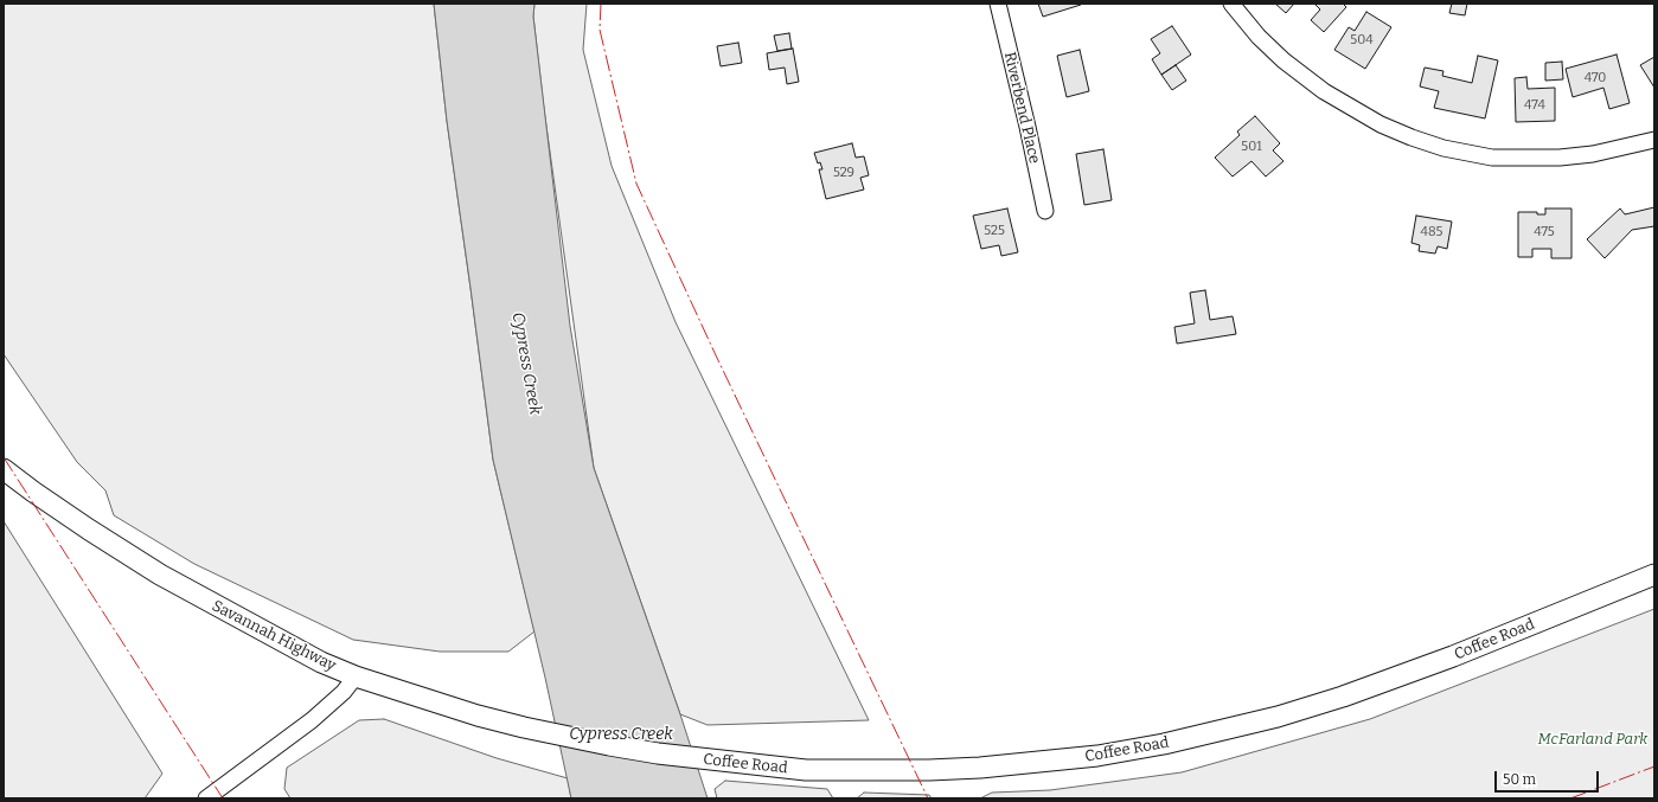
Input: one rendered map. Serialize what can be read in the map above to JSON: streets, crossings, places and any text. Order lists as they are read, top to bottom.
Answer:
{
  "streets": {
    "main road": ["Savannah Highway", "Coffee Road"],
    "street": ["Riverbend Place"]
  },
  "crossings": [
    ["Savannah Highway", "Coffee Road"]
  ],
  "water": ["Cypress Creek"],
  "parks": ["McFarland Park"],
  "house_numbers": [
    "504",
    "470",
    "474",
    "501",
    "529",
    "525",
    "485",
    "475"
  ],
  "scale_bar": "50 m"
}
